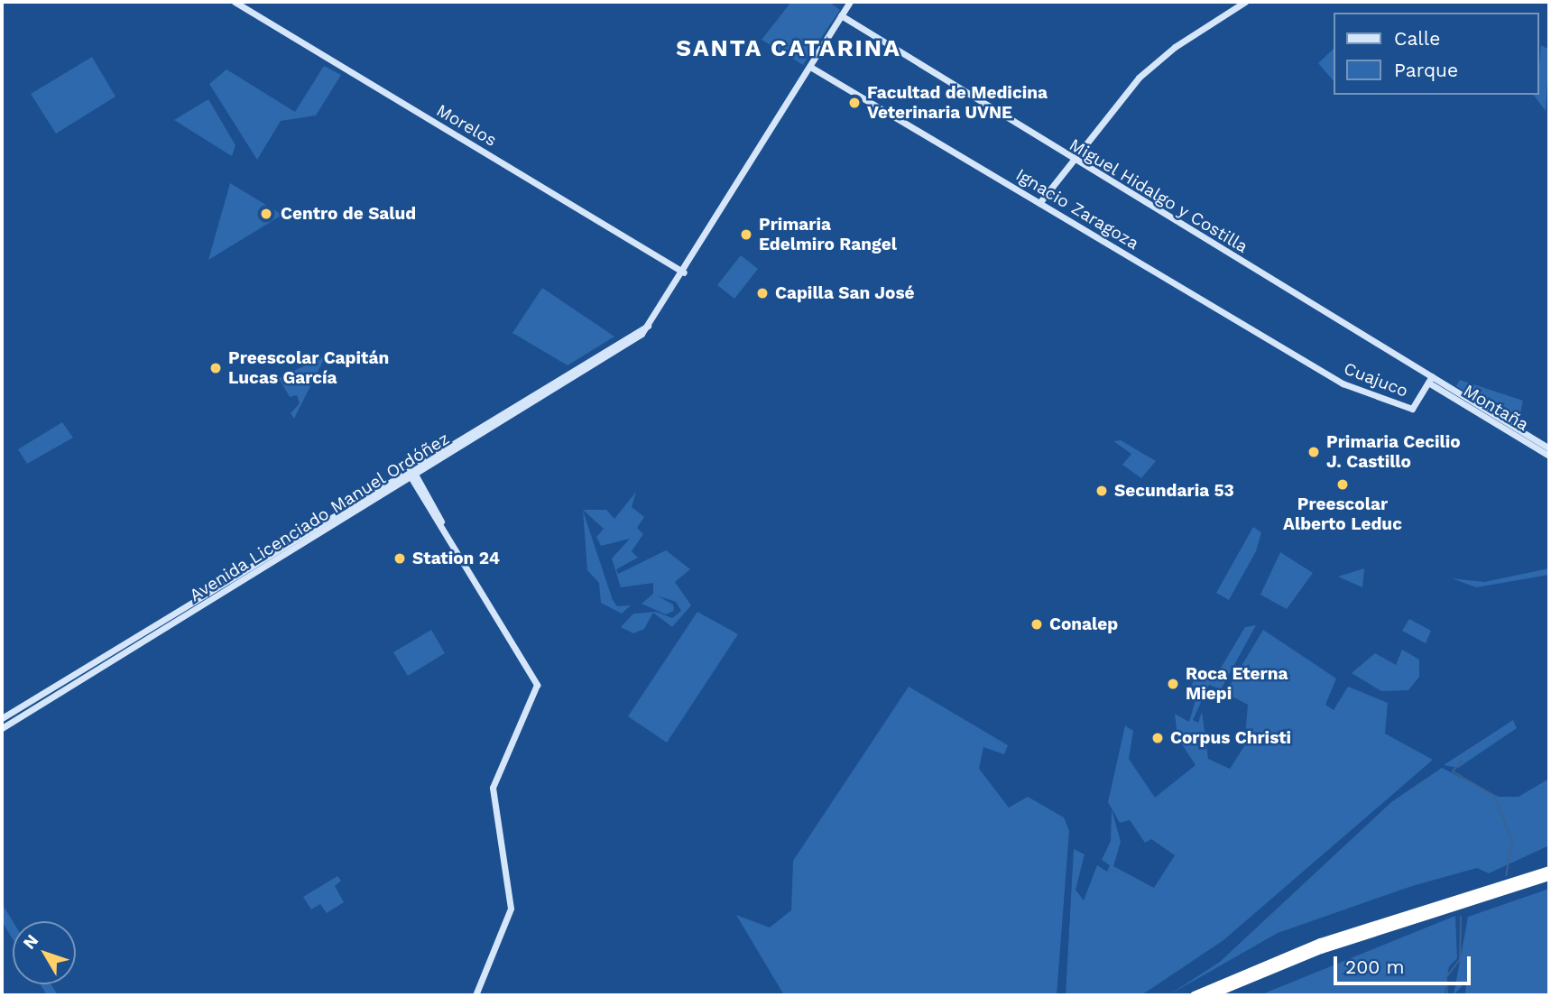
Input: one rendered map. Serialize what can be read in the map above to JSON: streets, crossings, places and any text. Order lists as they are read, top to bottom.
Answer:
{
  "streets": {
    "main road": [
      "Morelos",
      "Miguel Hidalgo y Costilla",
      "Ignacio Zaragoza",
      "Cuajuco",
      "Montaña",
      "Avenida Licenciado Manuel Ordóñez"
    ]
  },
  "crossings": [
    ["Morelos", "Avenida Licenciado Manuel Ordóñez"],
    ["Miguel Hidalgo y Costilla", "Cuajuco"],
    ["Miguel Hidalgo y Costilla", "Montaña"],
    ["Miguel Hidalgo y Costilla", "Avenida Licenciado Manuel Ordóñez"],
    ["Ignacio Zaragoza", "Cuajuco"],
    ["Ignacio Zaragoza", "Avenida Licenciado Manuel Ordóñez"],
    ["Cuajuco", "Montaña"]
  ],
  "districts": ["SANTA CATARINA"],
  "places": [
    "Facultad de Medicina Veterinaria UVNE",
    "Centro de Salud",
    "Primaria Edelmiro Rangel",
    "Capilla San José",
    "Preescolar Capitán Lucas García",
    "Primaria Cecilio J. Castillo",
    "Preescolar Alberto Leduc",
    "Secundaria 53",
    "Station 24",
    "Conalep",
    "Roca Eterna Miepi",
    "Corpus Christi"
  ],
  "legend": ["Calle", "Parque"],
  "scale_bar": "200 m",
  "north": "top left"
}
